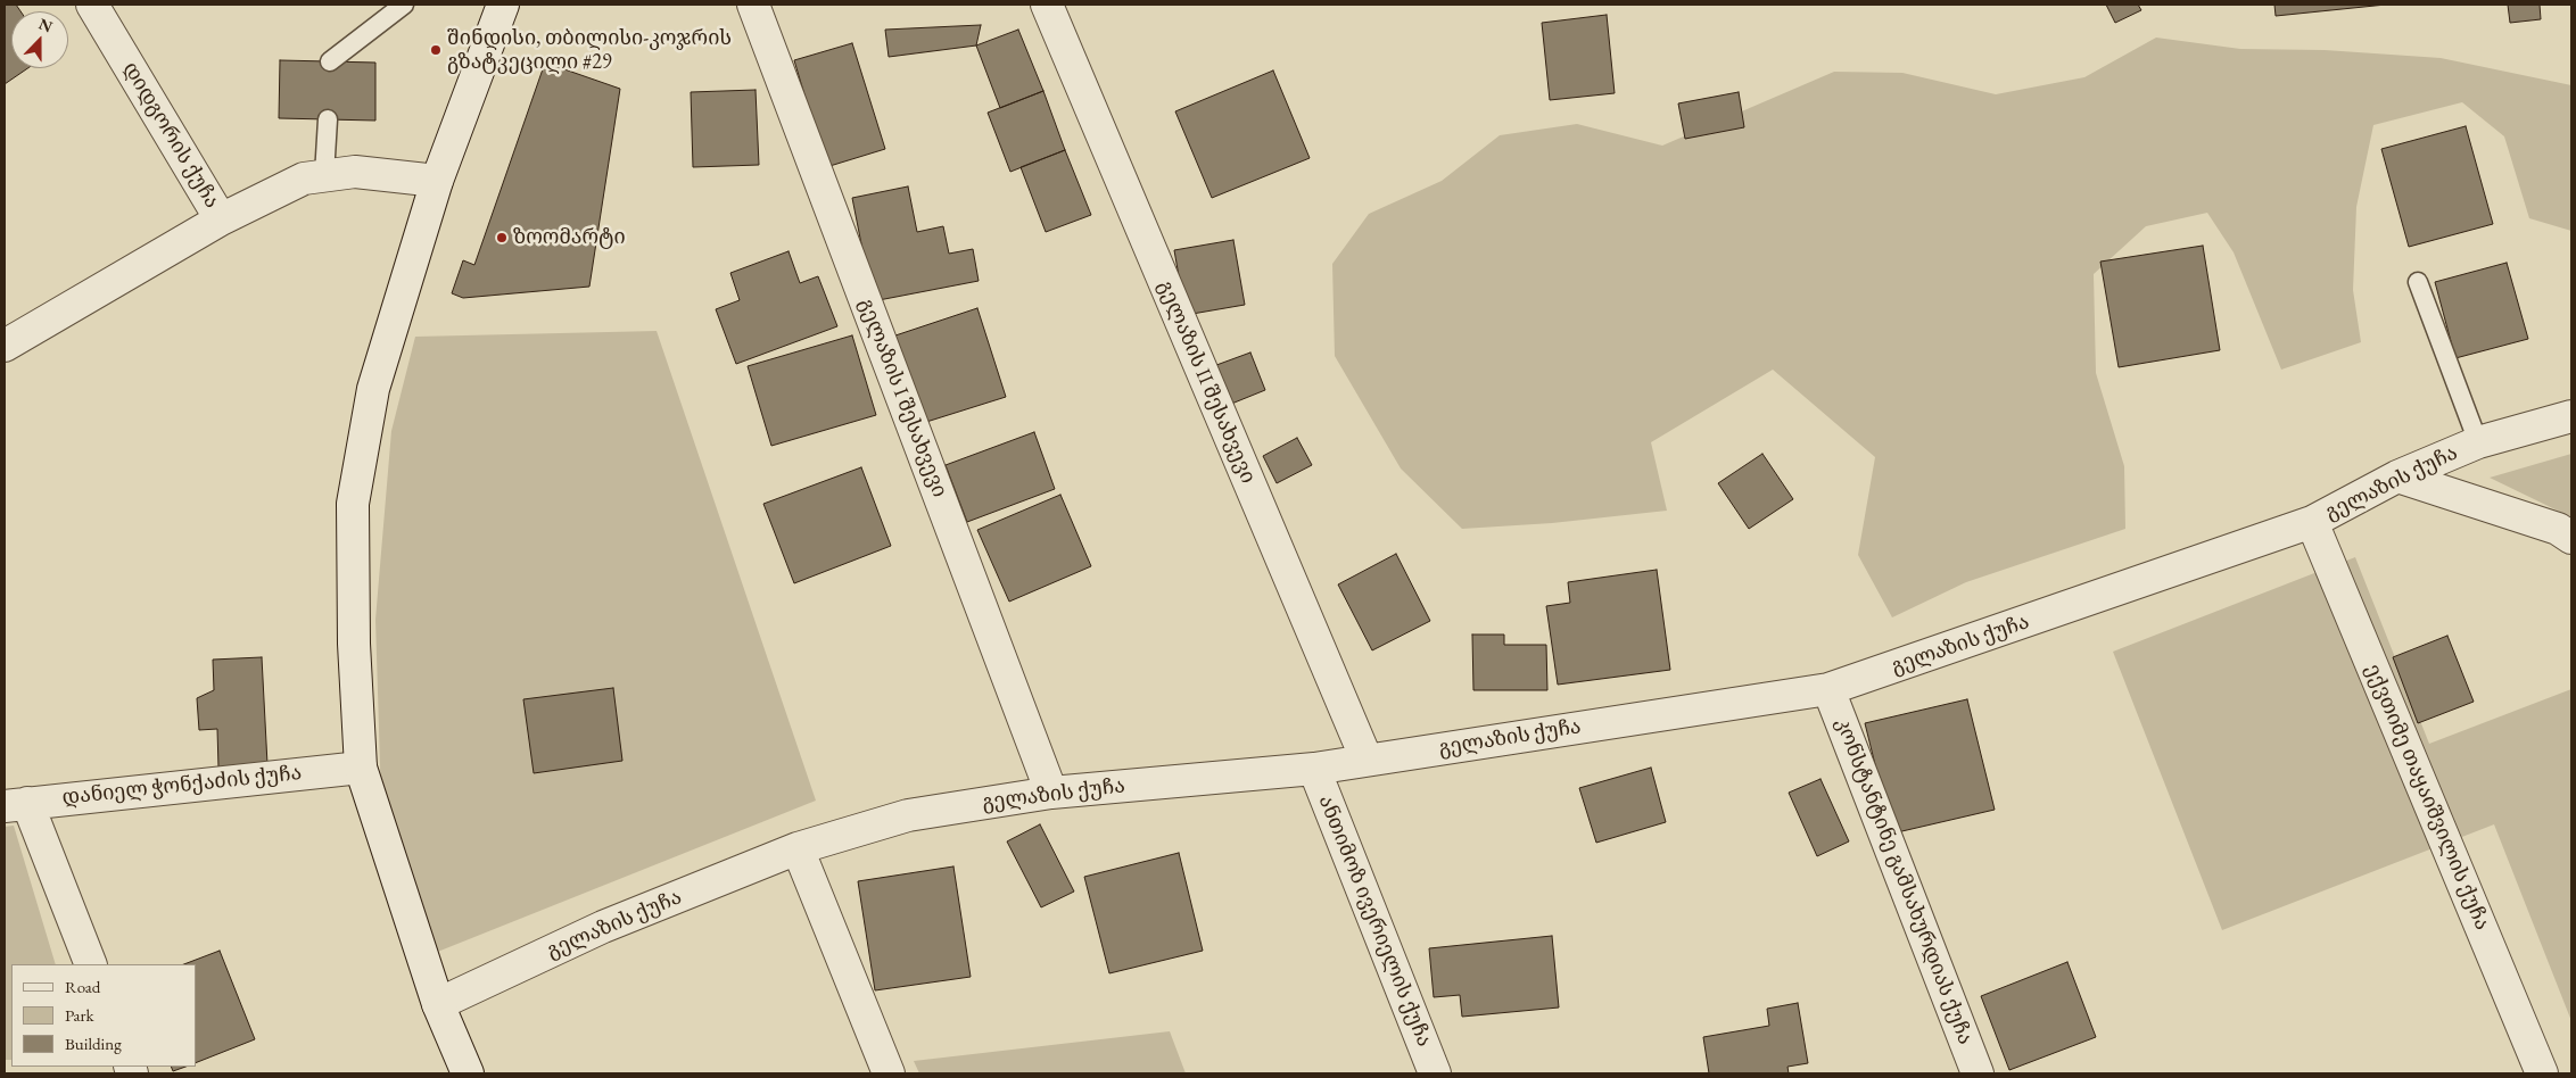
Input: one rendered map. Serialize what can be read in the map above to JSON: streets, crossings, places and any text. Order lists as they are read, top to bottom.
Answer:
{
  "streets": {
    "street": [
      "დიდგორის ქუჩა",
      "გელაზის II შესახვევი",
      "გელაზის I შესახვევი",
      "გელაზის ქუჩა",
      "დანიელ ჭონქაძის ქუჩა",
      "ექვთიმე თაყაიშვილის ქუჩა",
      "კონსტანტინე გამსახურდიას ქუჩა",
      "ანთიმოზ ივერიელის ქუჩა"
    ]
  },
  "crossings": [
    ["გელაზის II შესახვევი", "გელაზის ქუჩა"],
    ["გელაზის I შესახვევი", "გელაზის ქუჩა"],
    ["გელაზის ქუჩა", "ექვთიმე თაყაიშვილის ქუჩა"],
    ["გელაზის ქუჩა", "კონსტანტინე გამსახურდიას ქუჩა"],
    ["გელაზის ქუჩა", "ანთიმოზ ივერიელის ქუჩა"]
  ],
  "places": ["შინდისი, თბილისი-კოჯრის გზატკეცილი #29", "ზოომარტი"],
  "legend": ["Road", "Park", "Building"],
  "north": "top"
}
